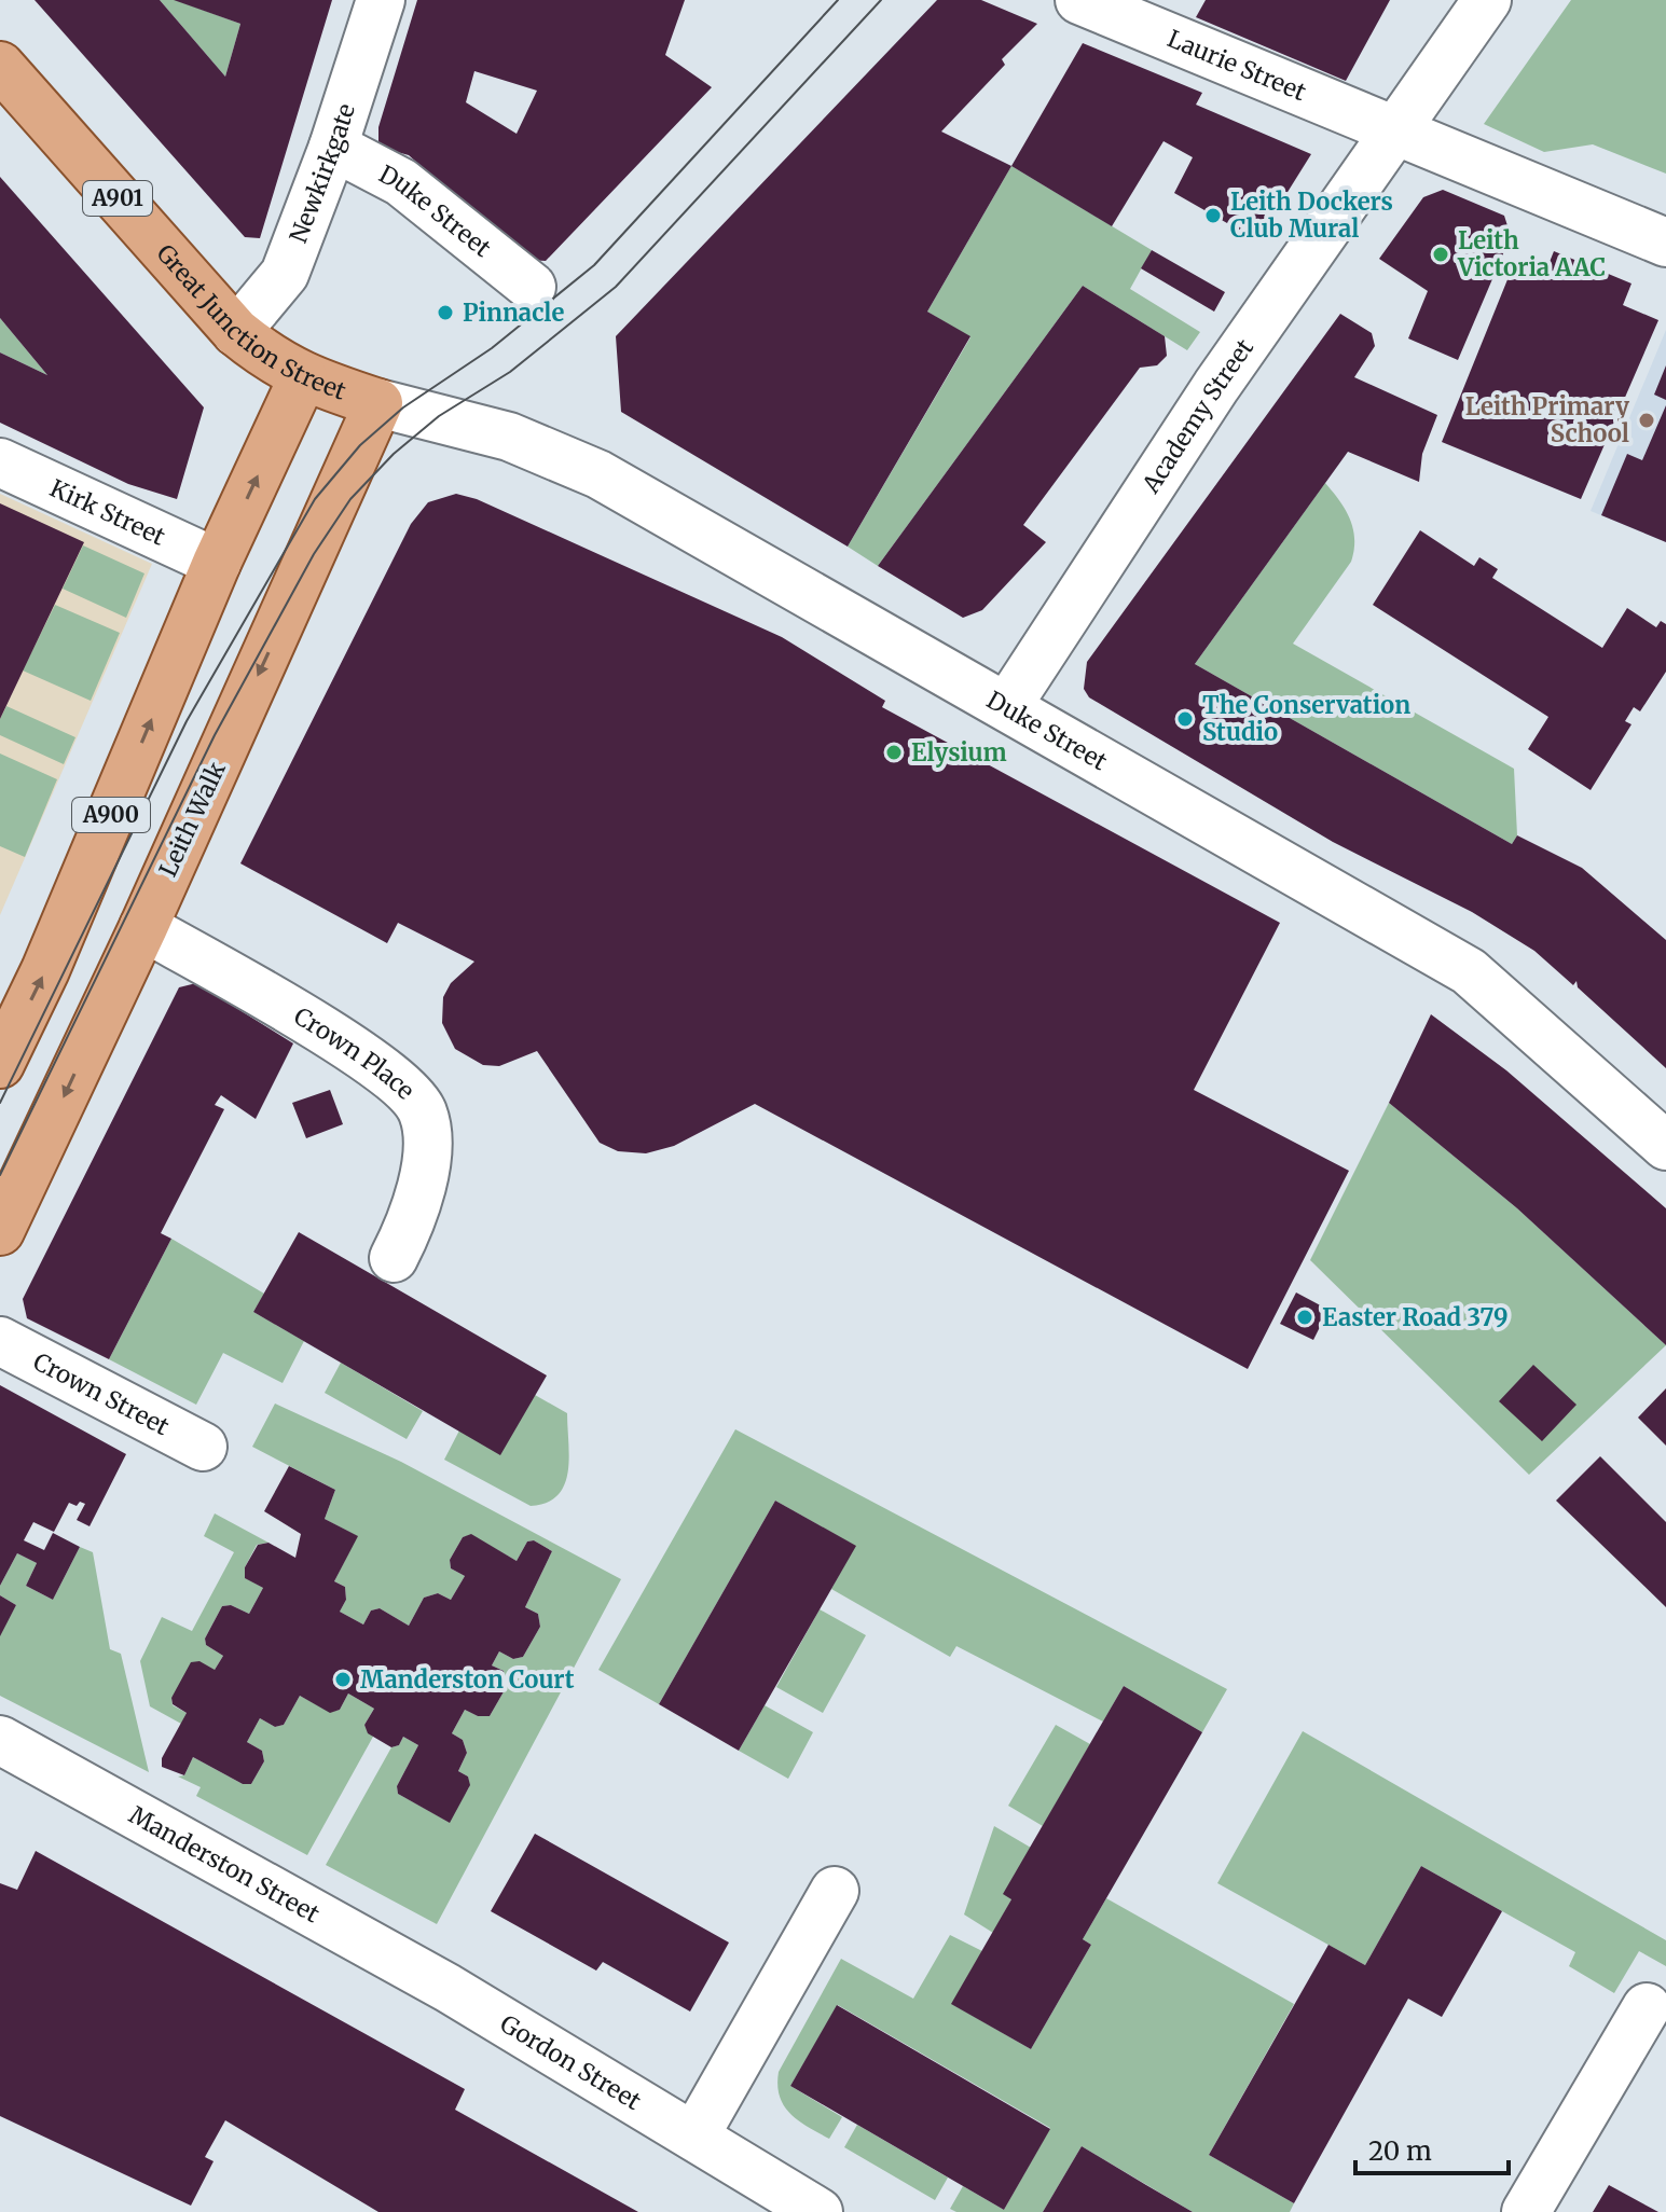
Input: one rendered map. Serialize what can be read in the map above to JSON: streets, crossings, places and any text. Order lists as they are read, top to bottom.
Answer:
{
  "streets": {
    "main road": [
      "A901",
      "Great Junction Street",
      "A900",
      "Leith Walk"
    ],
    "street": [
      "Laurie Street",
      "Newkirkgate",
      "Duke Street",
      "Academy Street",
      "Kirk Street",
      "Crown Place",
      "Crown Street",
      "Manderston Street",
      "Gordon Street"
    ]
  },
  "crossings": [
    ["Laurie Street", "Academy Street"],
    ["Newkirkgate", "Duke Street"],
    ["Newkirkgate", "Great Junction Street"],
    ["Duke Street", "Great Junction Street"],
    ["Duke Street", "Academy Street"],
    ["Duke Street", "Leith Walk"],
    ["Great Junction Street", "A900"],
    ["Great Junction Street", "Leith Walk"],
    ["Kirk Street", "A900"],
    ["Leith Walk", "Crown Place"],
    ["Manderston Street", "Gordon Street"]
  ],
  "places": [
    "Leith Dockers Club Mural",
    "Leith Victoria AAC",
    "Pinnacle",
    "Leith Primary School",
    "The Conservation Studio",
    "Elysium",
    "Easter Road 379",
    "Manderston Court"
  ],
  "scale_bar": "20 m"
}
